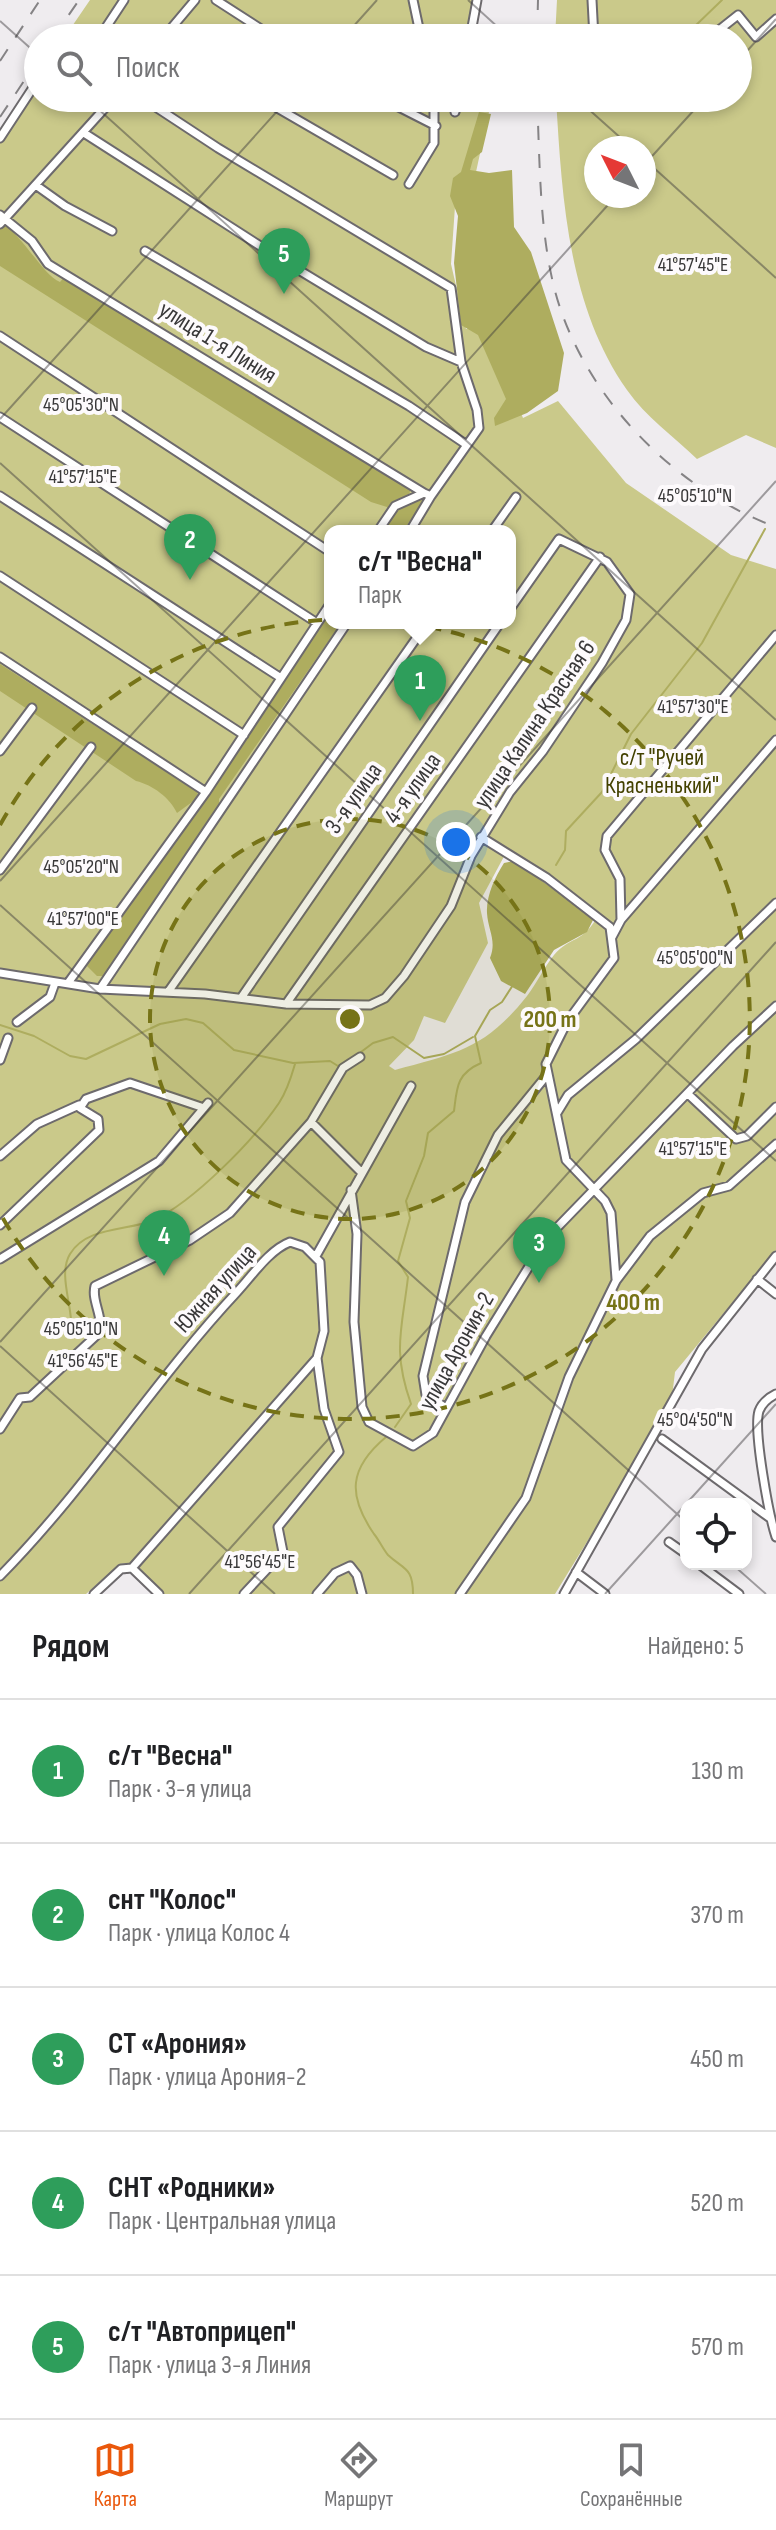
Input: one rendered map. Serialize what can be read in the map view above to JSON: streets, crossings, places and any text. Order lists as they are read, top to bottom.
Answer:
{
  "streets": {
    "street": [
      "улица 1-я Линия",
      "улица Калина Красная 6",
      "4-я улица",
      "3-я улица",
      "Южная улица",
      "улица Арония-2"
    ]
  },
  "crossings": [
    ["улица Калина Красная 6", "4-я улица"],
    ["улица Калина Красная 6", "3-я улица"]
  ],
  "parks": ["с/т \"Ручей Красненький\""],
  "north": "top left",
  "page": {
    "search": "Поиск",
    "pins": [
      "5",
      "2",
      "1",
      "4",
      "3"
    ],
    "popup": ["с/т \"Весна\"", "Парк"],
    "heading": ["Рядом", "Найдено: 5"],
    "list": [
      {
        "mark": "1",
        "name": "с/т \"Весна\"",
        "note": "Парк · 3-я улица",
        "value": "130 m"
      },
      {
        "mark": "2",
        "name": "снт \"Колос\"",
        "note": "Парк · улица Колос 4",
        "value": "370 m"
      },
      {
        "mark": "3",
        "name": "СТ «Арония»",
        "note": "Парк · улица Арония-2",
        "value": "450 m"
      },
      {
        "mark": "4",
        "name": "СНТ «Родники»",
        "note": "Парк · Центральная улица",
        "value": "520 m"
      },
      {
        "mark": "5",
        "name": "с/т \"Автоприцеп\"",
        "note": "Парк · улица 3-я Линия",
        "value": "570 m"
      }
    ],
    "nav": ["Карта", "Маршрут", "Сохранённые"]
  },
  "coordinates": [
    "41°57'45\"E",
    "45°05'30\"N",
    "41°57'15\"E",
    "45°05'10\"N",
    "41°57'30\"E",
    "45°05'20\"N",
    "41°57'00\"E",
    "45°05'00\"N",
    "41°56'45\"E",
    "45°04'50\"N"
  ],
  "rings": ["200 m", "400 m"]
}
